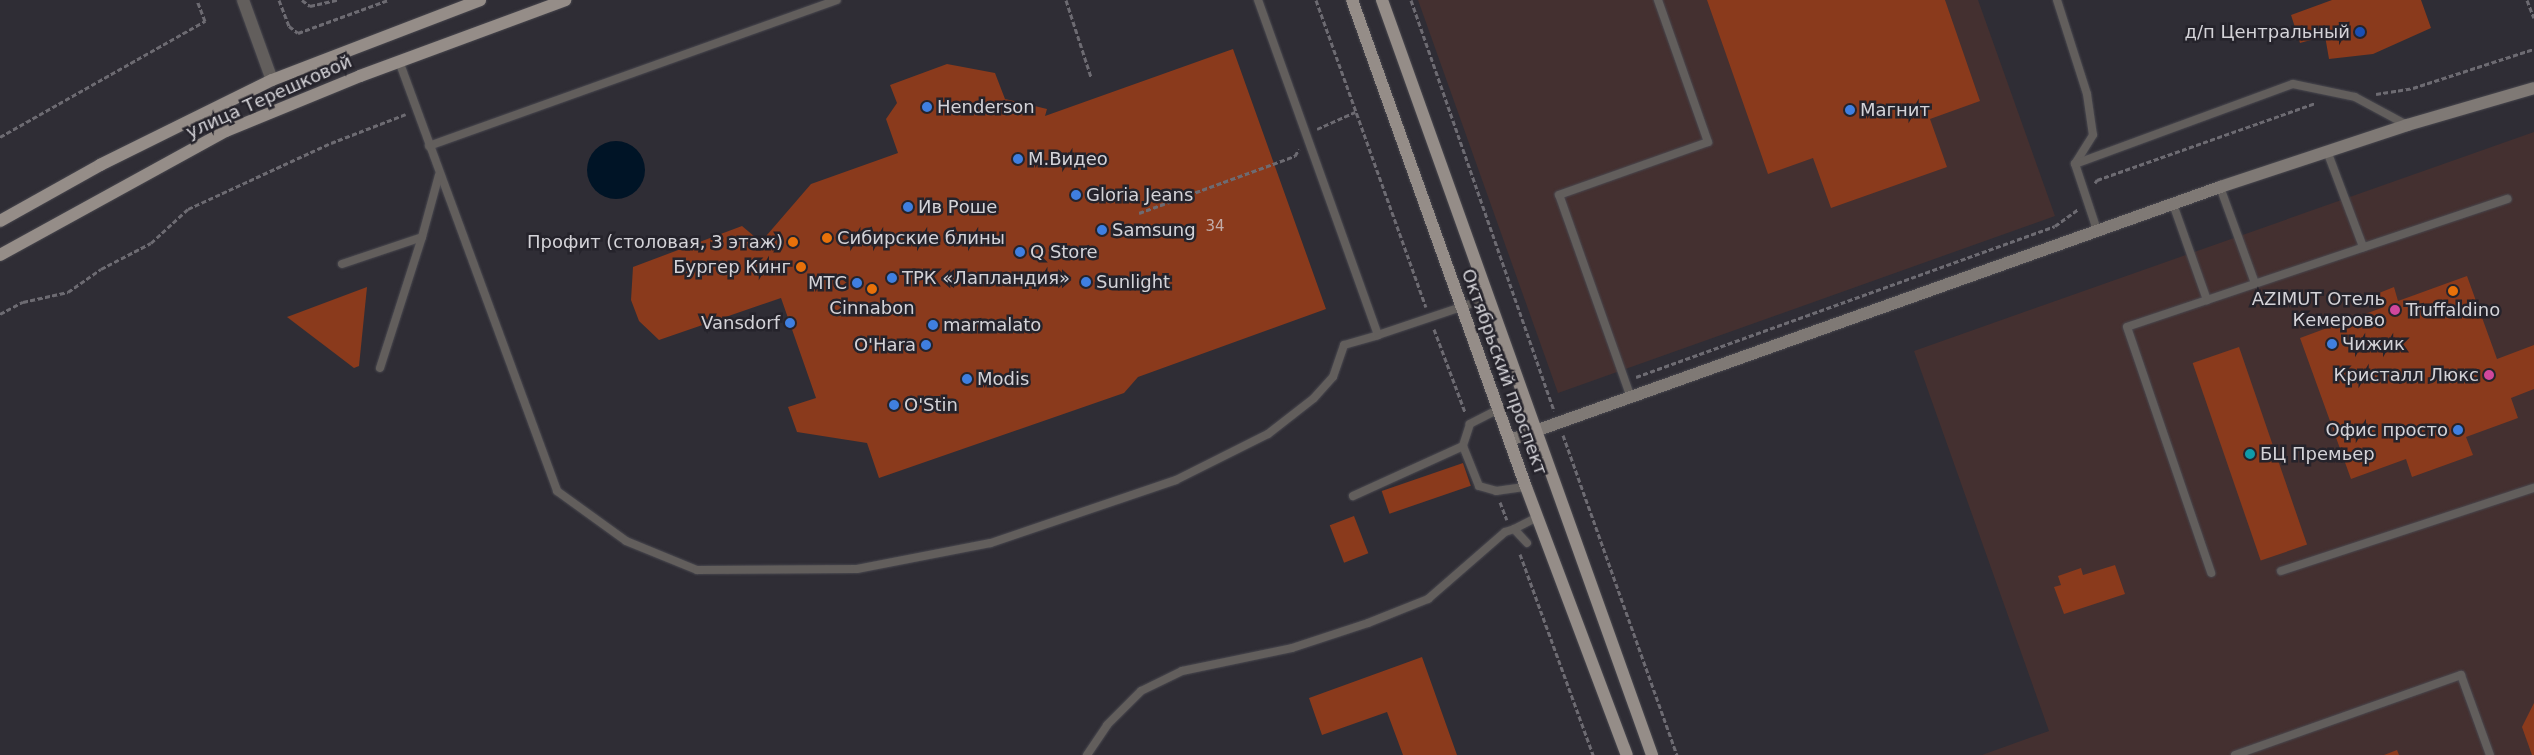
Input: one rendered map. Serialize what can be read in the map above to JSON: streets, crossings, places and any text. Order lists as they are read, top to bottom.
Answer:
{
  "streets": {
    "main road": ["улица Терешковой", "Октябрьский проспект"]
  },
  "places": [
    "д/п Центральный",
    "Henderson",
    "Магнит",
    "М.Видео",
    "Gloria Jeans",
    "Ив Роше",
    "Samsung",
    "Сибирские блины",
    "Профит (столовая, 3 этаж)",
    "Q Store",
    "Бургер Кинг",
    "ТРК «Лапландия»",
    "Sunlight",
    "МТС",
    "Cinnabon",
    "Truffaldino",
    "AZIMUT Отель Кемерово",
    "Vansdorf",
    "marmalato",
    "Чижик",
    "O'Hara",
    "Кристалл Люкс",
    "Modis",
    "O'Stin",
    "Офис просто",
    "БЦ Премьер"
  ],
  "house_numbers": ["34"]
}
